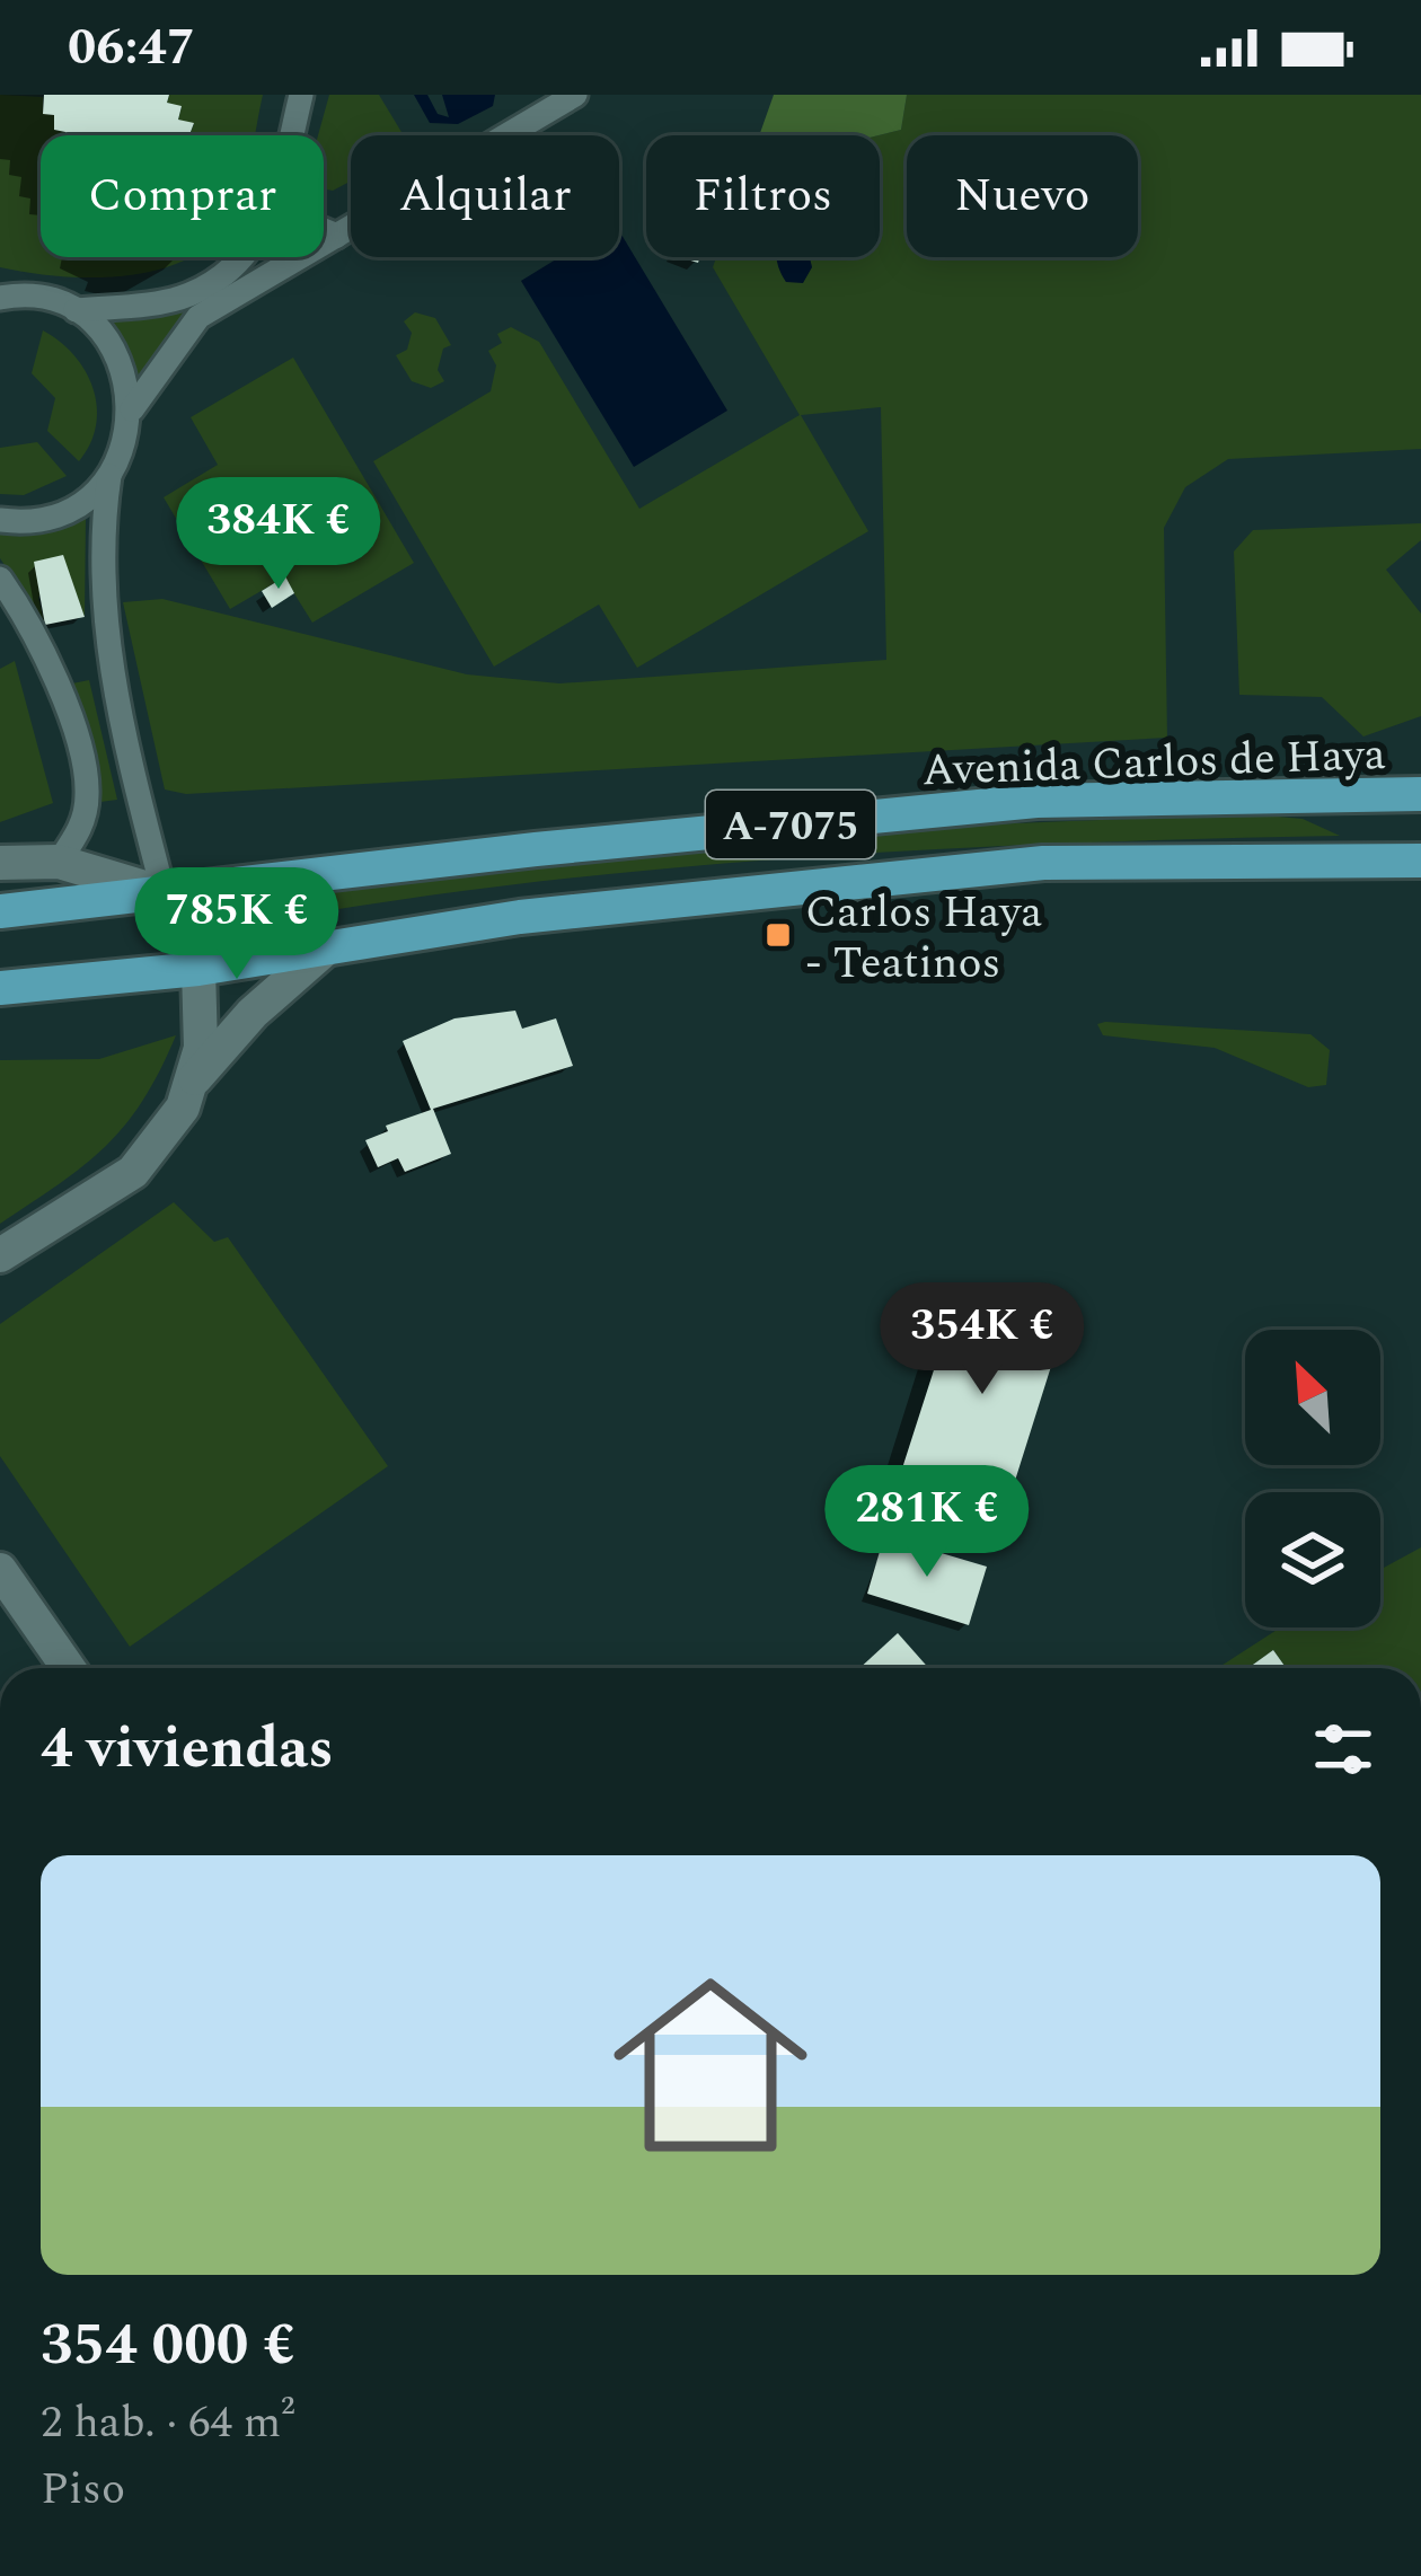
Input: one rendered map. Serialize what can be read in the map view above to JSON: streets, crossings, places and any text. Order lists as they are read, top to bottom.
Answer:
{
  "streets": {
    "main road": ["Avenida Carlos de Haya", "A-7075"]
  },
  "crossings": [
    ["Avenida Carlos de Haya", "A-7075"]
  ],
  "places": {
    "transit": ["Carlos Haya - Teatinos"]
  },
  "north": "top left",
  "page": {
    "status": "06:47",
    "chip": [
      "Comprar",
      "Alquilar",
      "Filtros",
      "Nuevo"
    ],
    "price": [
      "384K €",
      "785K €",
      "354K €",
      "281K €"
    ],
    "heading": "4 viviendas",
    "list": [
      {
        "name": "354 000 €",
        "note": "2 hab. · 64 m² · Piso"
      }
    ]
  }
}
